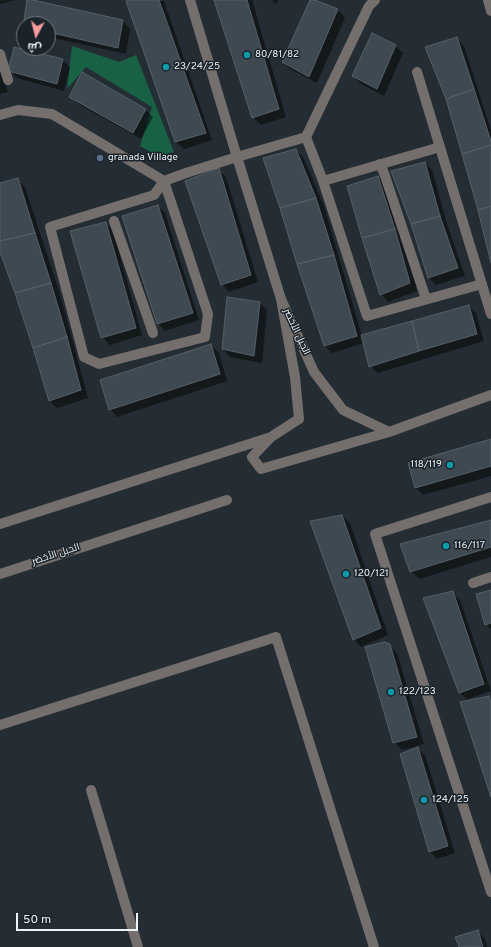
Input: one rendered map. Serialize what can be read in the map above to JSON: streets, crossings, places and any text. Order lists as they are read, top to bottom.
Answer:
{
  "streets": {
    "street": ["الجبل الأخضر"]
  },
  "places": [
    "80/81/82",
    "23/24/25",
    "granada Village",
    "118/119",
    "116/117",
    "120/121",
    "122/123",
    "124/125"
  ],
  "scale_bar": "50 m",
  "north": "bottom"
}
